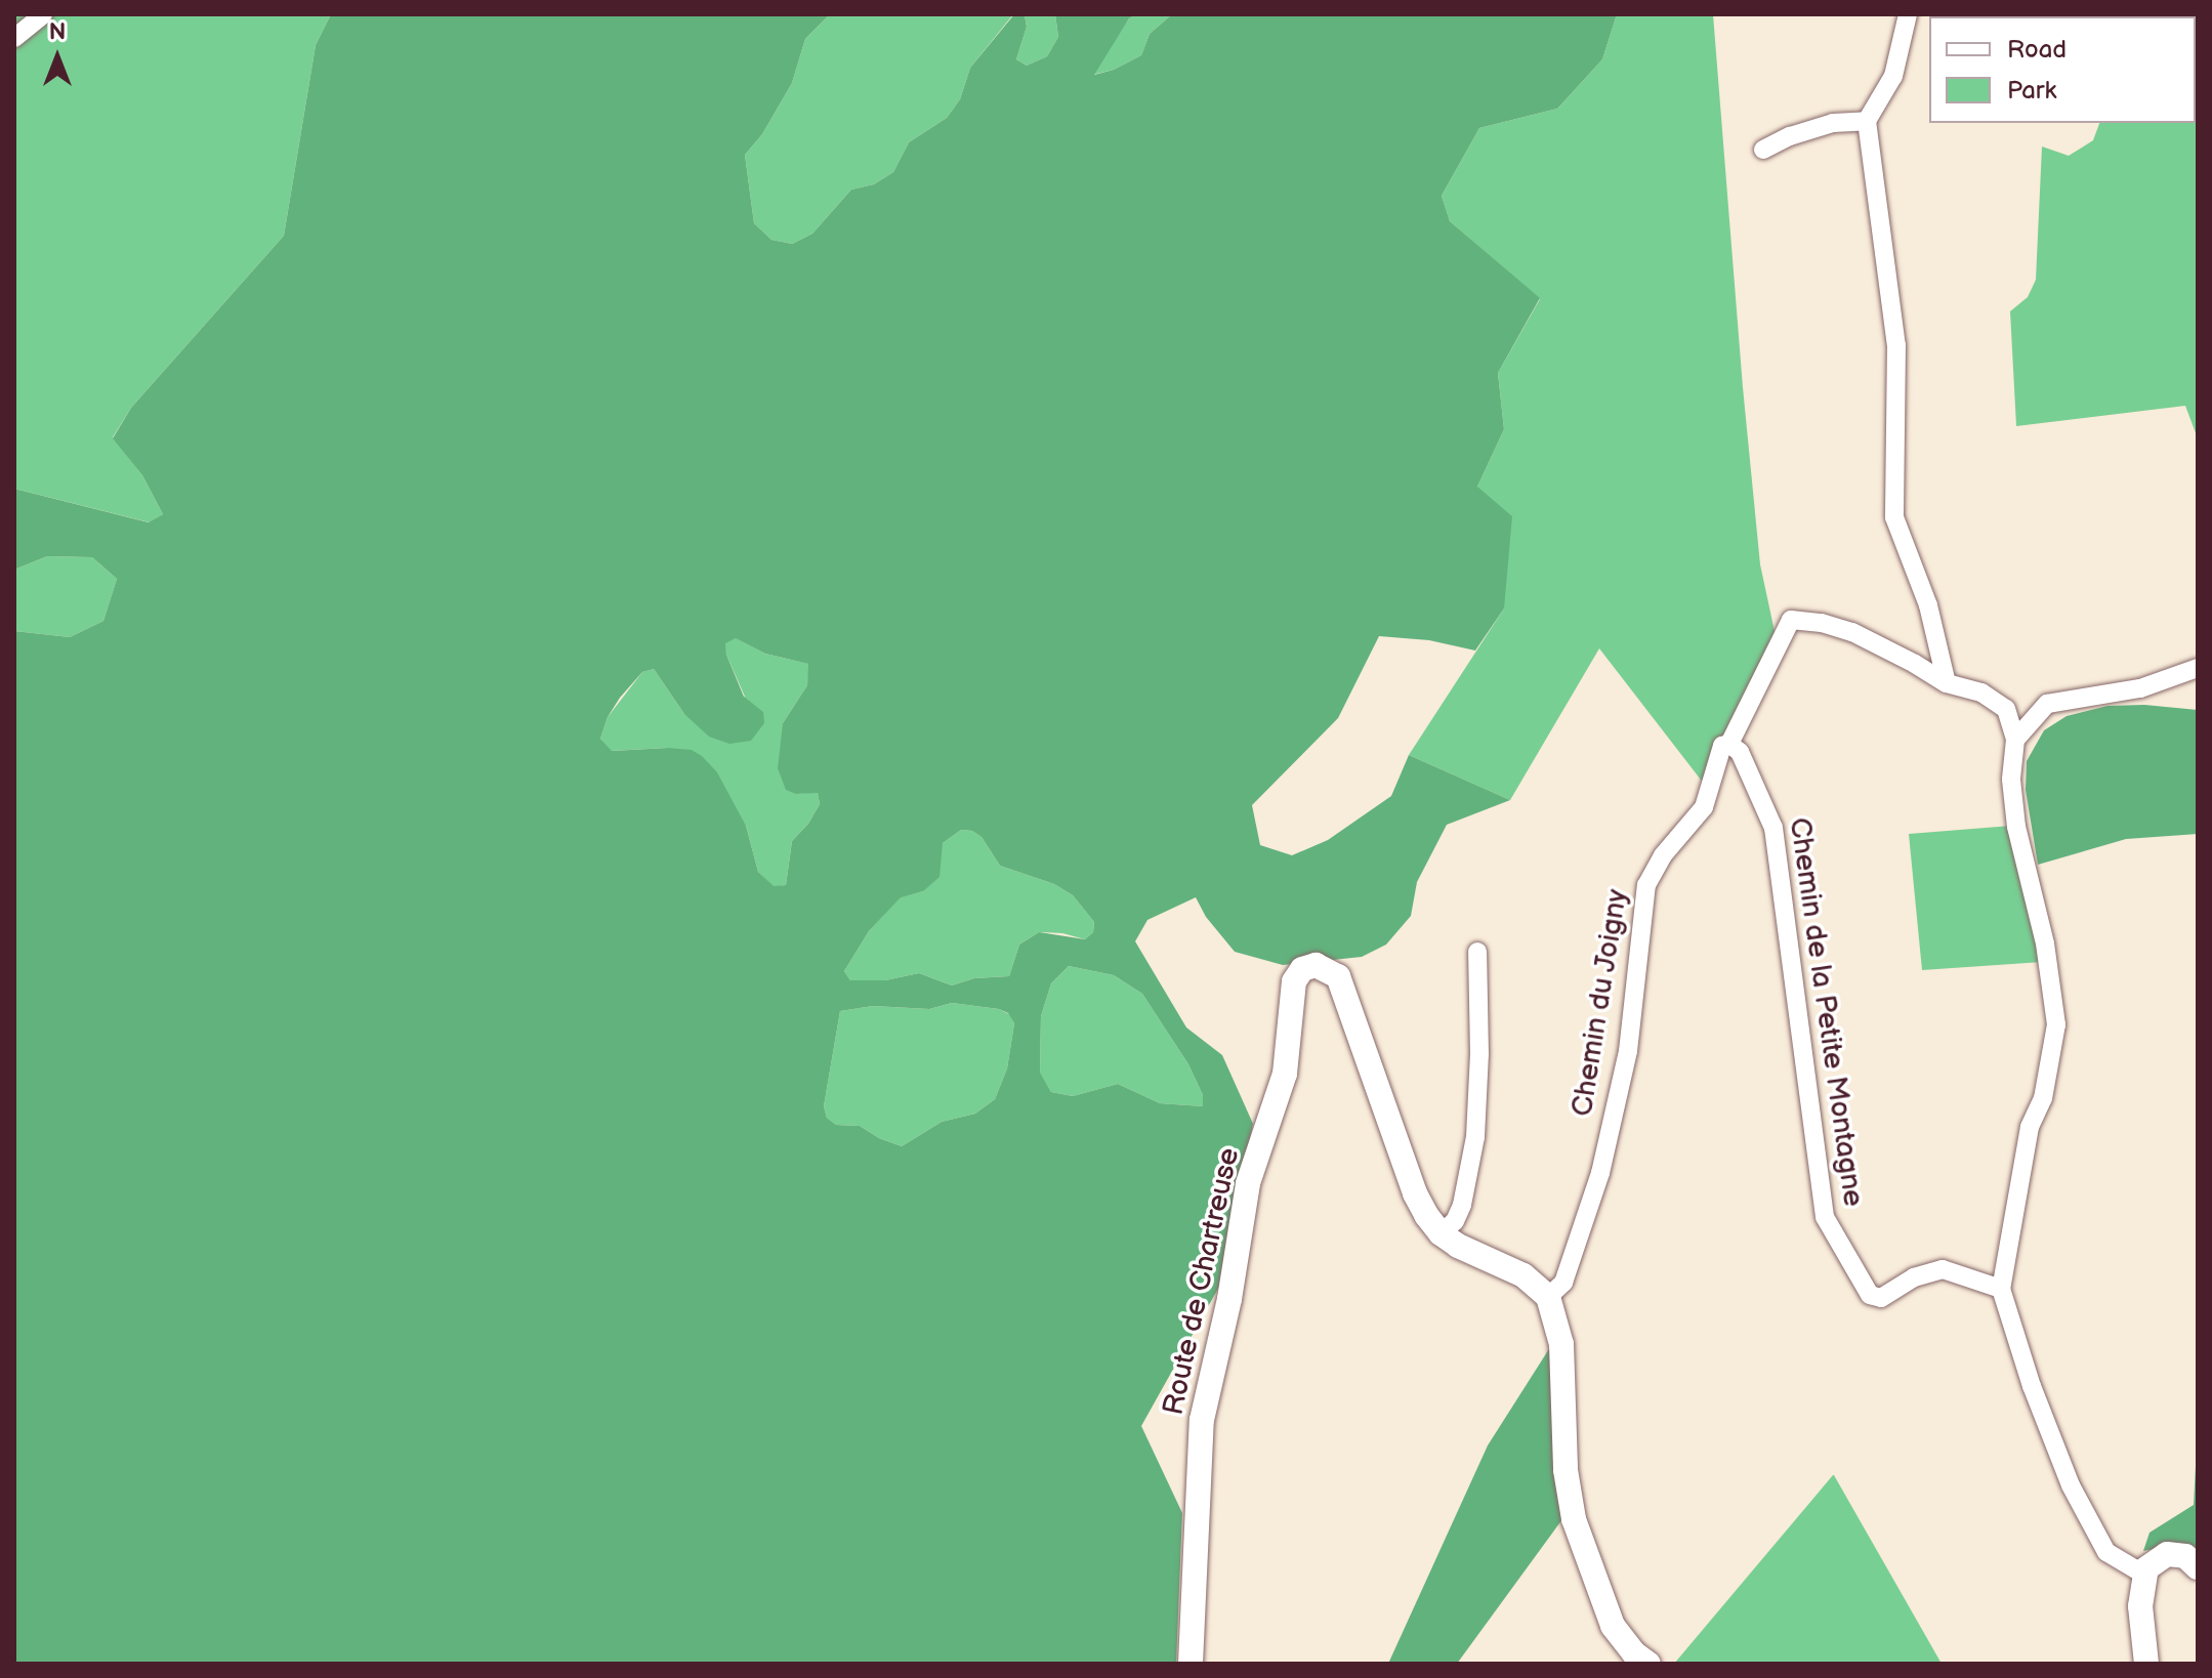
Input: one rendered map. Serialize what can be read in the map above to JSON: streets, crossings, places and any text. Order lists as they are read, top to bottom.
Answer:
{
  "streets": {
    "street": ["Chemin du Joigny", "Chemin de la Petite Montagne", "Route de Chartreuse"]
  },
  "crossings": [
    ["Chemin du Joigny", "Chemin de la Petite Montagne"],
    ["Chemin du Joigny", "Route de Chartreuse"]
  ],
  "legend": ["Road", "Park"],
  "north": "top"
}
